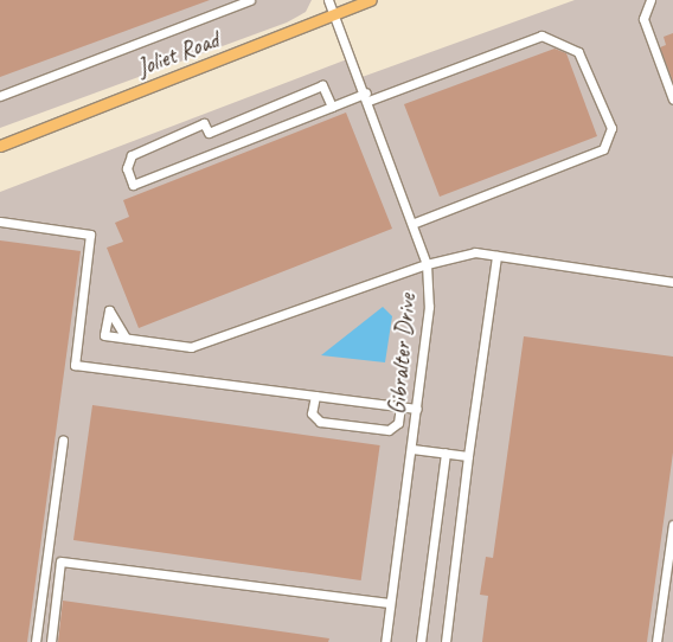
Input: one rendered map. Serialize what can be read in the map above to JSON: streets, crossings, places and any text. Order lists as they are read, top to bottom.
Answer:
{
  "streets": {
    "main road": ["Joliet Road"],
    "street": ["Gibralter Drive"]
  },
  "crossings": [
    ["Joliet Road", "Gibralter Drive"]
  ]
}
